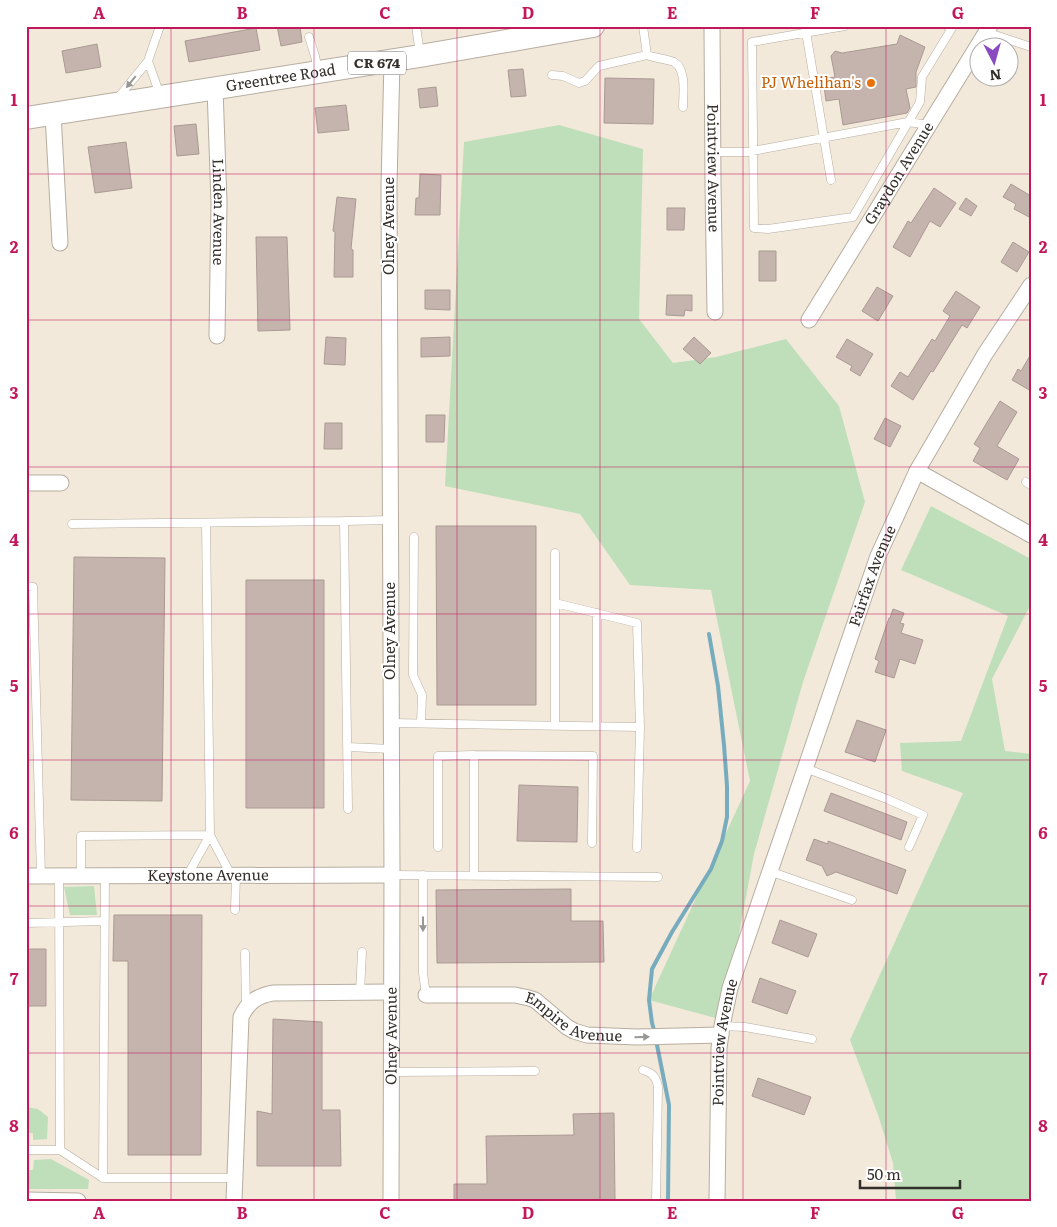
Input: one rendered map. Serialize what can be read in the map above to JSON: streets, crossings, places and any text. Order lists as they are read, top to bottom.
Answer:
{
  "streets": {
    "main road": ["CR 674", "Greentree Road"],
    "street": [
      "Pointview Avenue",
      "Graydon Avenue",
      "Linden Avenue",
      "Olney Avenue",
      "Fairfax Avenue",
      "Keystone Avenue",
      "Empire Avenue"
    ]
  },
  "crossings": [
    ["Greentree Road", "Linden Avenue"],
    ["Greentree Road", "Olney Avenue"],
    ["Pointview Avenue", "Fairfax Avenue"],
    ["Pointview Avenue", "Empire Avenue"],
    ["Olney Avenue", "Keystone Avenue"]
  ],
  "one_way": ["Empire Avenue"],
  "places": ["PJ Whelihan's"],
  "scale_bar": "50 m",
  "north": "bottom",
  "grid": {
    "columns": [
      "A",
      "B",
      "C",
      "D",
      "E",
      "F",
      "G"
    ],
    "rows": [
      "1",
      "2",
      "3",
      "4",
      "5",
      "6",
      "7",
      "8"
    ]
  }
}
